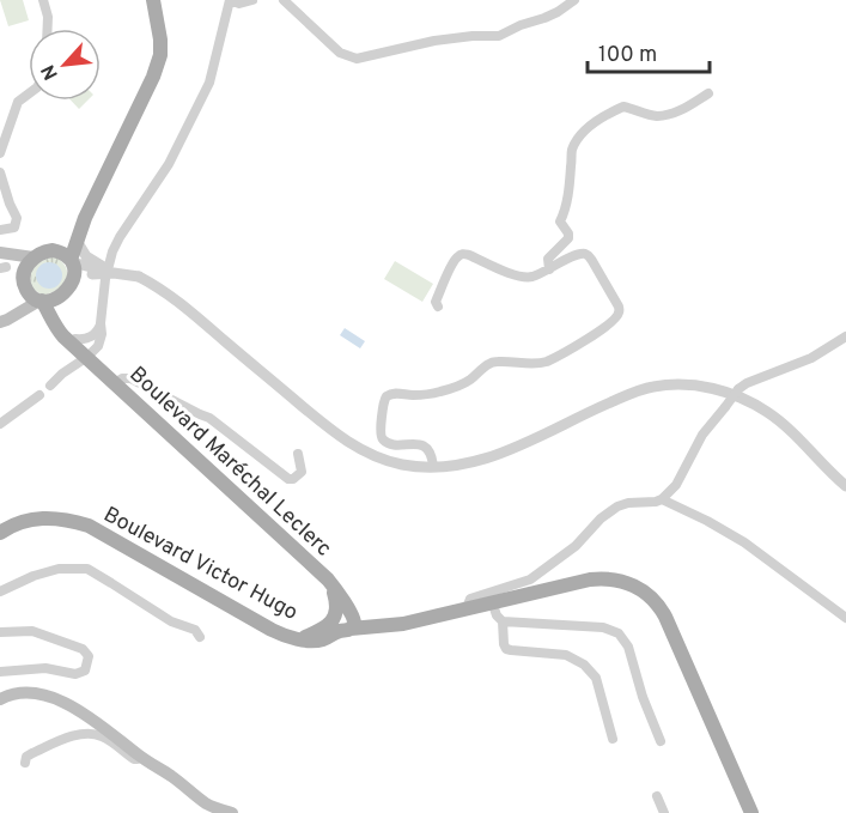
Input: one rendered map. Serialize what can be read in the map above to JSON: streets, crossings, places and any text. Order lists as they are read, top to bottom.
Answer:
{
  "streets": {
    "main road": ["Boulevard Maréchal Leclerc", "Boulevard Victor Hugo"]
  },
  "crossings": [
    ["Boulevard Maréchal Leclerc", "Boulevard Victor Hugo"]
  ],
  "scale_bar": "100 m",
  "north": "bottom left"
}
